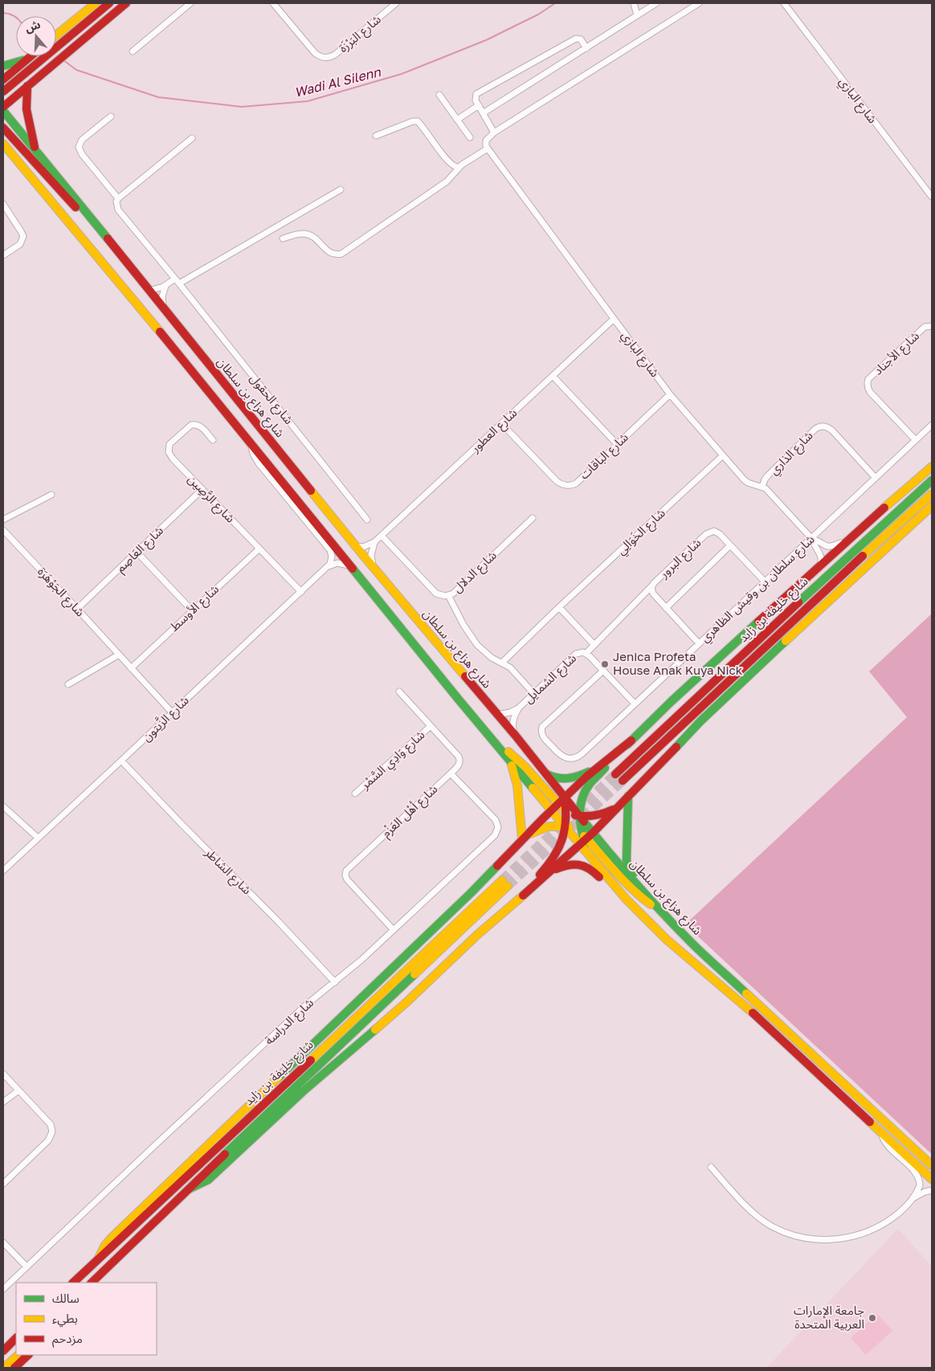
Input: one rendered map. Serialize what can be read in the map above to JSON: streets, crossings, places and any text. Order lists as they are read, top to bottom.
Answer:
{
  "streets": {
    "main road": ["شارع هزاع بن سلطان", "شارع خليفة بن زايد"],
    "street": [
      "شارع البَرْزَة",
      "شارع البازي",
      "شارع الأجناد",
      "شارع الحقول",
      "شارع العطور",
      "شارع الذاري",
      "شارع الباقات",
      "شارع الرَّصِين",
      "شارع الخَوَالِي",
      "شارع العَاصِم",
      "شارع البرور",
      "شارع الدلال",
      "شارع سلطان بن وقيش الظاهري",
      "شارع الجَوْهَرَة",
      "شارع الأوسط",
      "شارع الشمايل",
      "شارع الزَّيتون",
      "شارع وَادِي السَّمْر",
      "شارع أهْل العَزْم",
      "شارع الشاطر",
      "شارع الدراسة"
    ]
  },
  "crossings": [
    ["شارع البازي", "شارع العطور"],
    ["شارع البازي", "شارع الذاري"],
    ["شارع البازي", "شارع الباقات"],
    ["شارع البازي", "شارع الخَوَالِي"],
    ["شارع البازي", "شارع سلطان بن وقيش الظاهري"],
    ["شارع الأجناد", "شارع سلطان بن وقيش الظاهري"],
    ["شارع هزاع بن سلطان", "شارع العطور"],
    ["شارع هزاع بن سلطان", "شارع الشمايل"],
    ["شارع العطور", "شارع الباقات"],
    ["شارع العطور", "شارع الدلال"],
    ["شارع الذاري", "شارع سلطان بن وقيش الظاهري"],
    ["شارع الرَّصِين", "شارع العَاصِم"],
    ["شارع الرَّصِين", "شارع الأوسط"],
    ["شارع الرَّصِين", "شارع الزَّيتون"],
    ["شارع العَاصِم", "شارع الجَوْهَرَة"],
    ["شارع البرور", "شارع سلطان بن وقيش الظاهري"],
    ["شارع سلطان بن وقيش الظاهري", "شارع الشمايل"],
    ["شارع الجَوْهَرَة", "شارع الأوسط"],
    ["شارع الجَوْهَرَة", "شارع الزَّيتون"],
    ["شارع الزَّيتون", "شارع الشاطر"],
    ["شارع وَادِي السَّمْر", "شارع أهْل العَزْم"],
    ["شارع أهْل العَزْم", "شارع الدراسة"],
    ["شارع الشاطر", "شارع الدراسة"]
  ],
  "water": ["Wadi Al Silenn"],
  "places": ["Jenica Profeta House Anak Kuya Nick", "جامعة الإمارات العربية المتحدة"],
  "legend": ["سالك", "بطيء", "مزدحم"],
  "north": "top"
}
